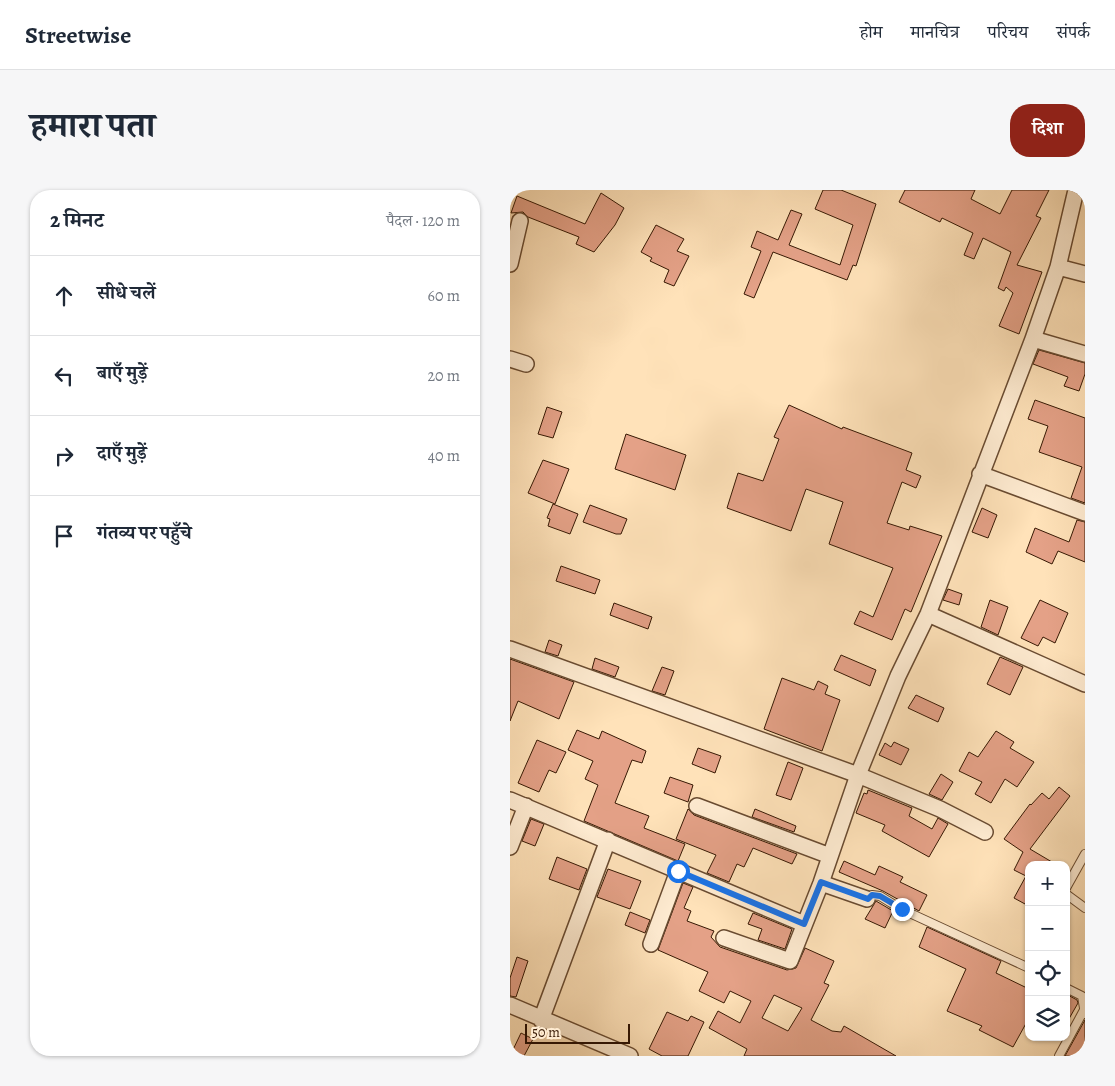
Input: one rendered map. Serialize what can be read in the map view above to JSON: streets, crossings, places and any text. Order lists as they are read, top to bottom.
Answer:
{
  "scale_bar": "50 m",
  "page": {
    "header": "Streetwise",
    "nav": [
      "होम",
      "मानचित्र",
      "परिचय",
      "संपर्क"
    ],
    "title": "हमारा पता",
    "buttons": "दिशा",
    "heading": ["2 मिनट", "पैदल · 120 m"],
    "list": [
      ["सीधे चलें", "60 m"],
      ["बाएँ मुड़ें", "20 m"],
      ["दाएँ मुड़ें", "40 m"],
      "गंतव्य पर पहुँचे"
    ],
    "map_buttons": ["+", "−"],
    "scale": "50 m"
  }
}
